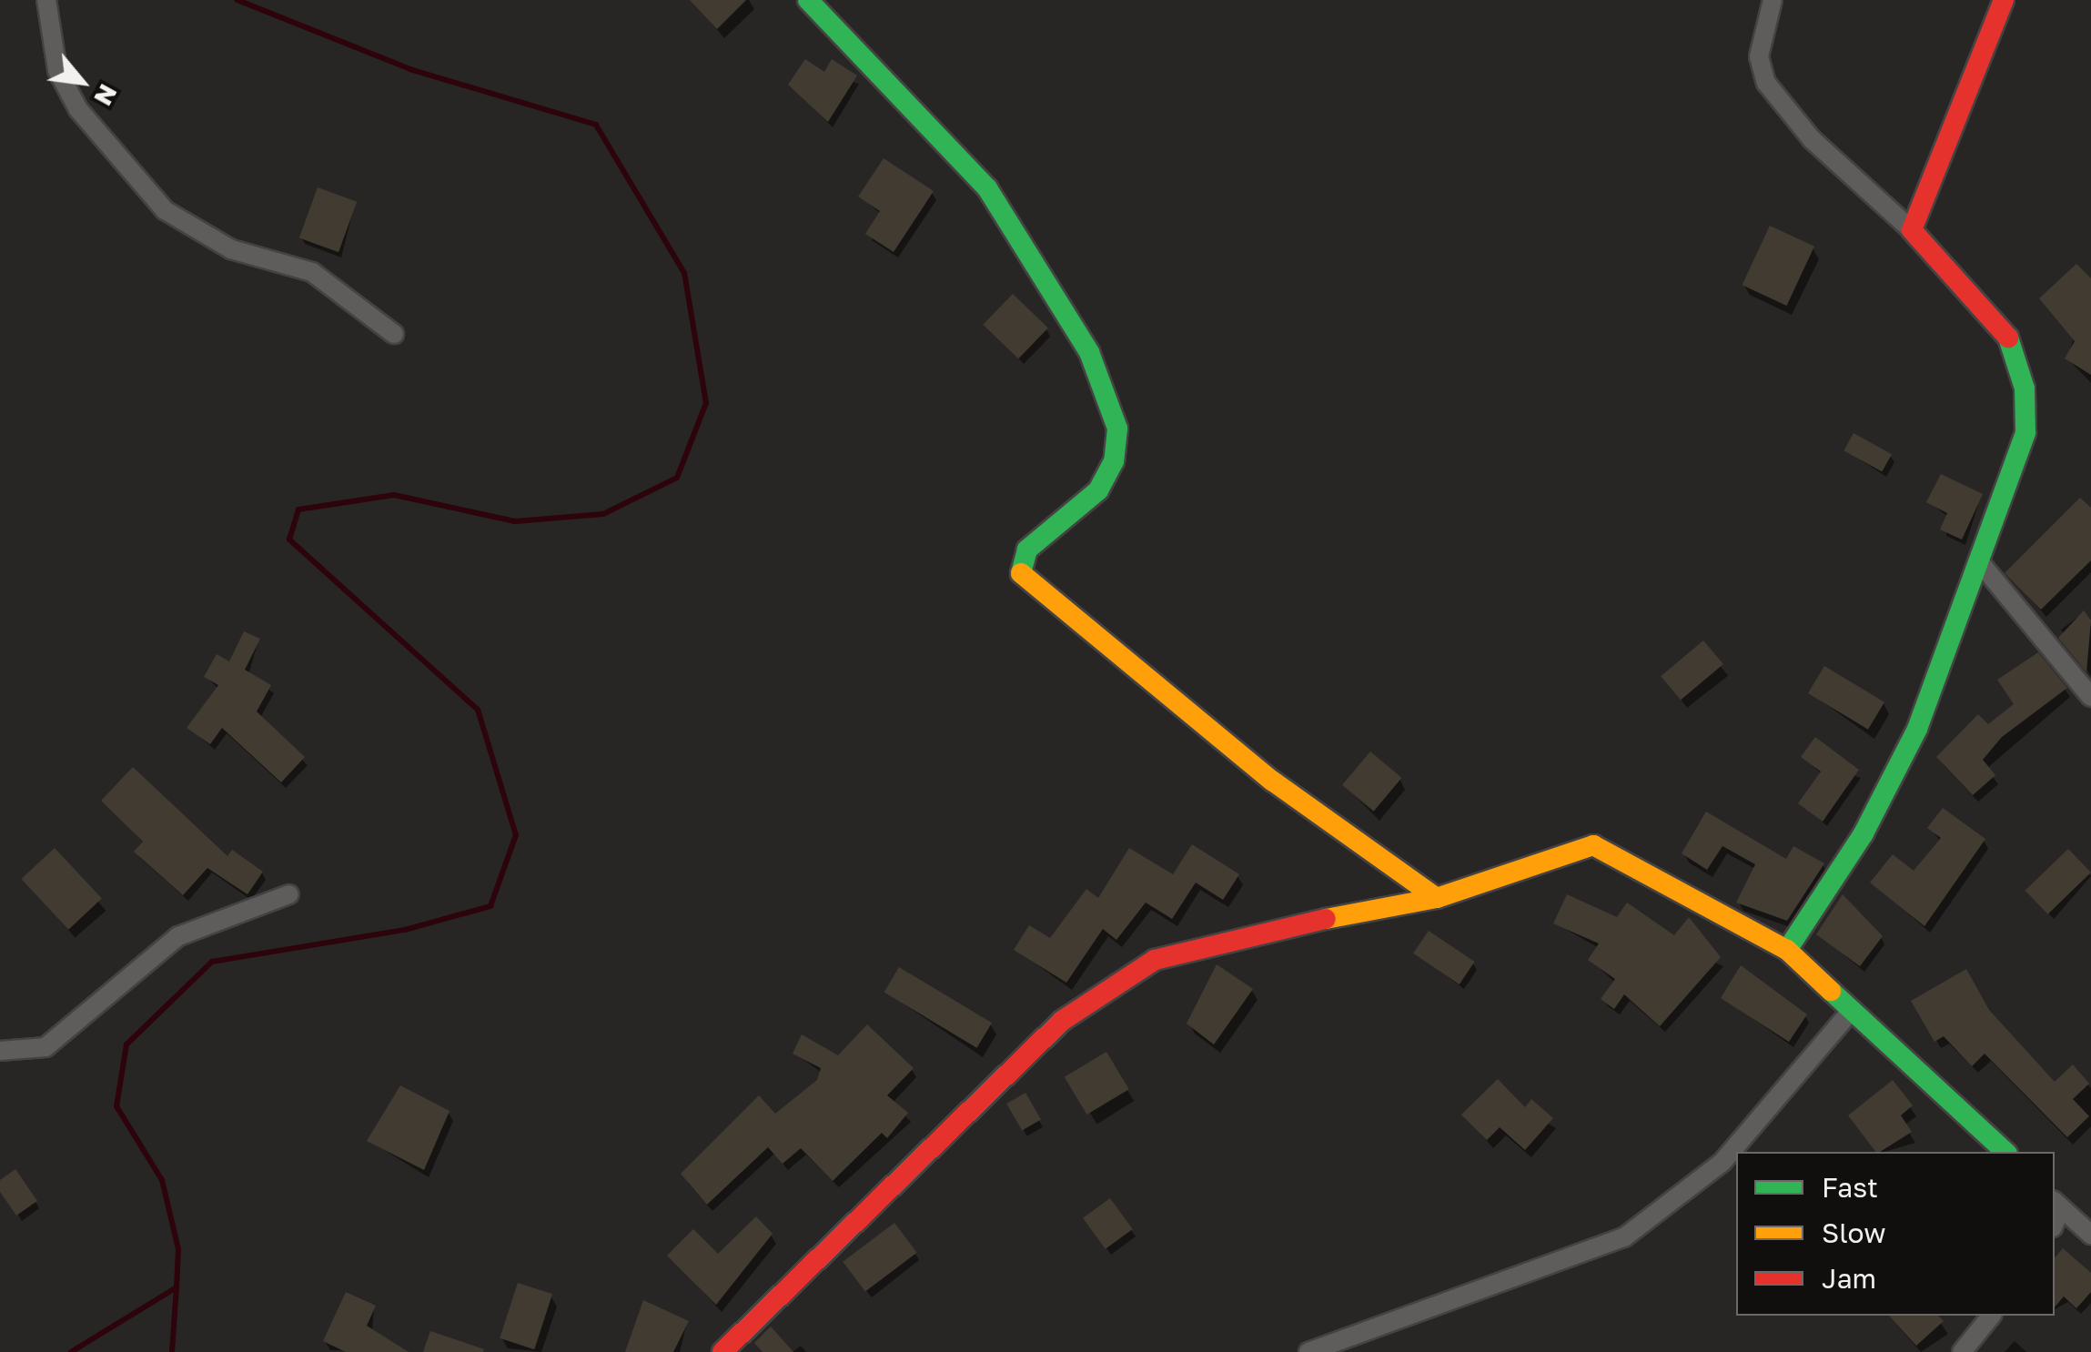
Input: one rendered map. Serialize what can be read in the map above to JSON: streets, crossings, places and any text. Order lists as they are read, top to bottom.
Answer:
{
  "legend": ["Fast", "Slow", "Jam"],
  "north": "bottom right"
}
